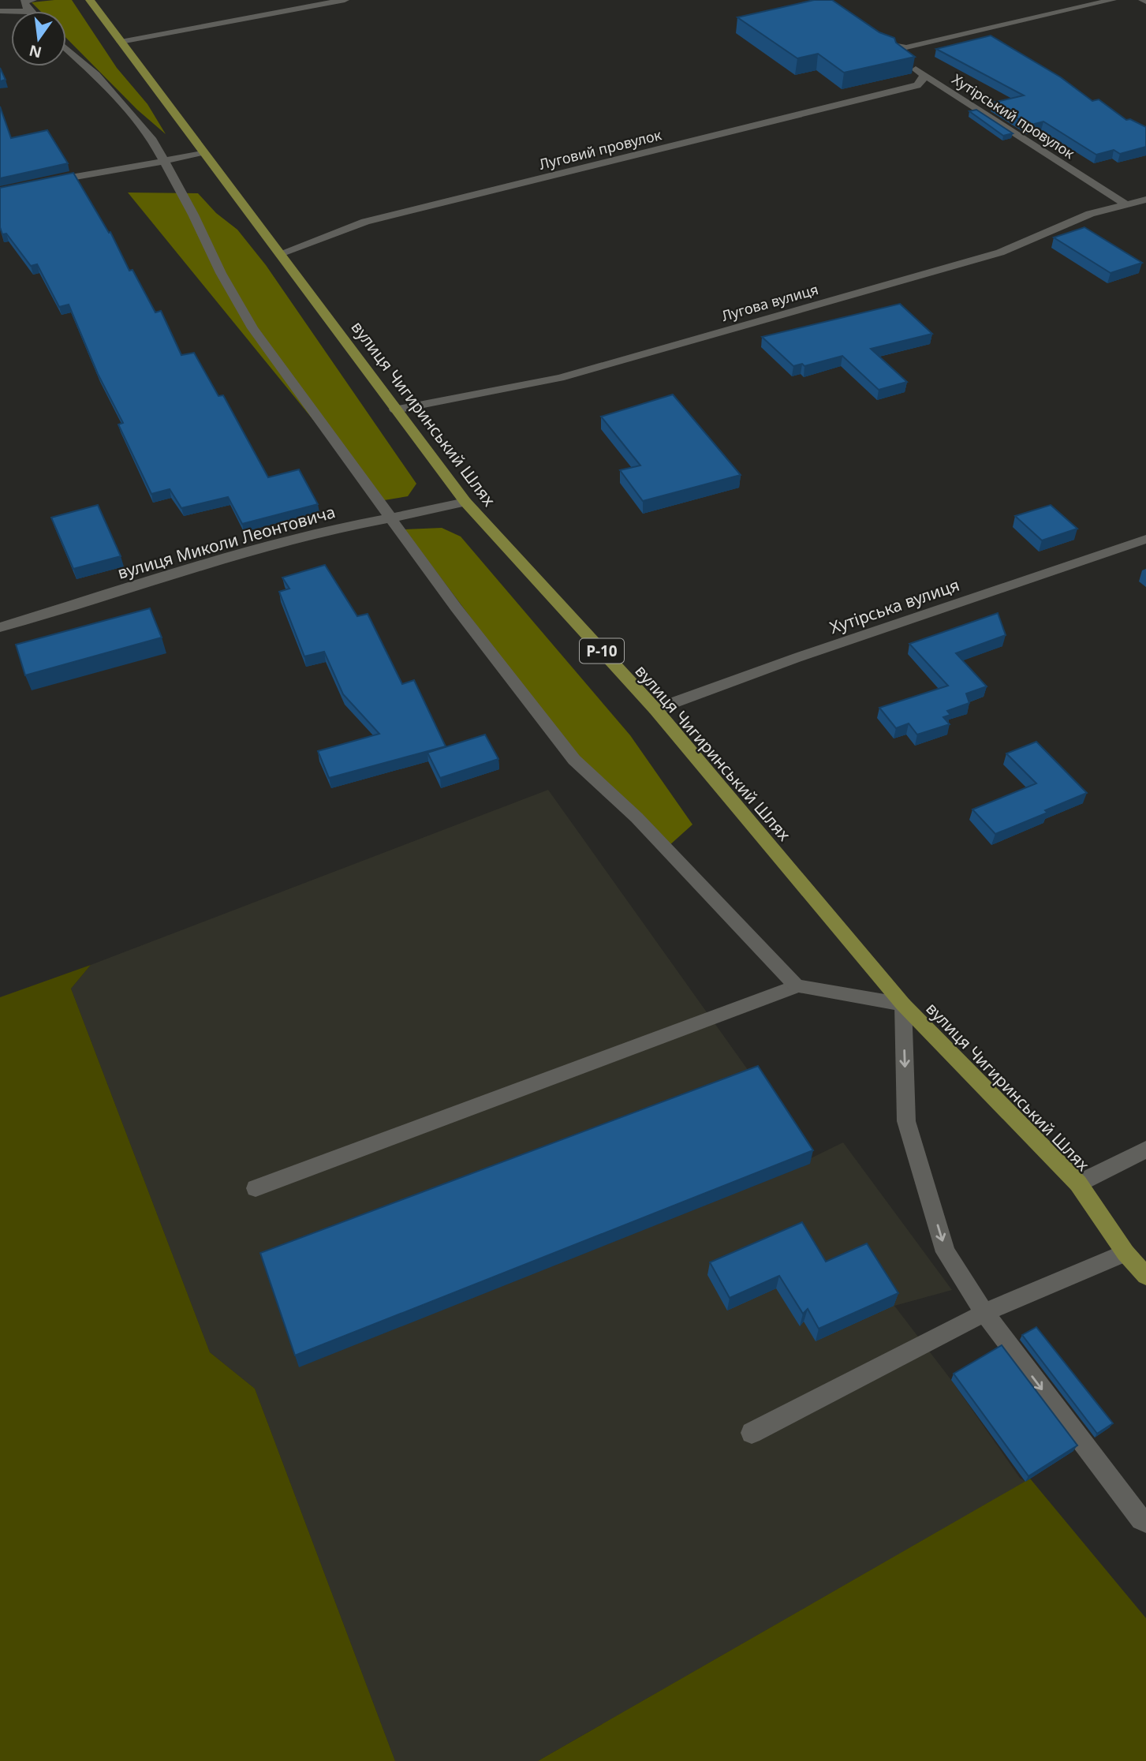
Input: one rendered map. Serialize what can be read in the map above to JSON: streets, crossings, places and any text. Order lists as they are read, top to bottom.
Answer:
{
  "streets": {
    "main road": ["вулиця Чигиринський Шлях", "Р-10"],
    "street": [
      "Хутірський провулок",
      "Луговий провулок",
      "Лугова вулиця",
      "вулиця Миколи Леонтовича",
      "Хутірська вулиця"
    ]
  },
  "crossings": [
    ["Хутірський провулок", "Луговий провулок"],
    ["Хутірський провулок", "Лугова вулиця"],
    ["Луговий провулок", "вулиця Чигиринський Шлях"],
    ["Лугова вулиця", "вулиця Чигиринський Шлях"],
    ["вулиця Чигиринський Шлях", "вулиця Миколи Леонтовича"],
    ["вулиця Чигиринський Шлях", "Хутірська вулиця"]
  ],
  "north": "bottom"
}
